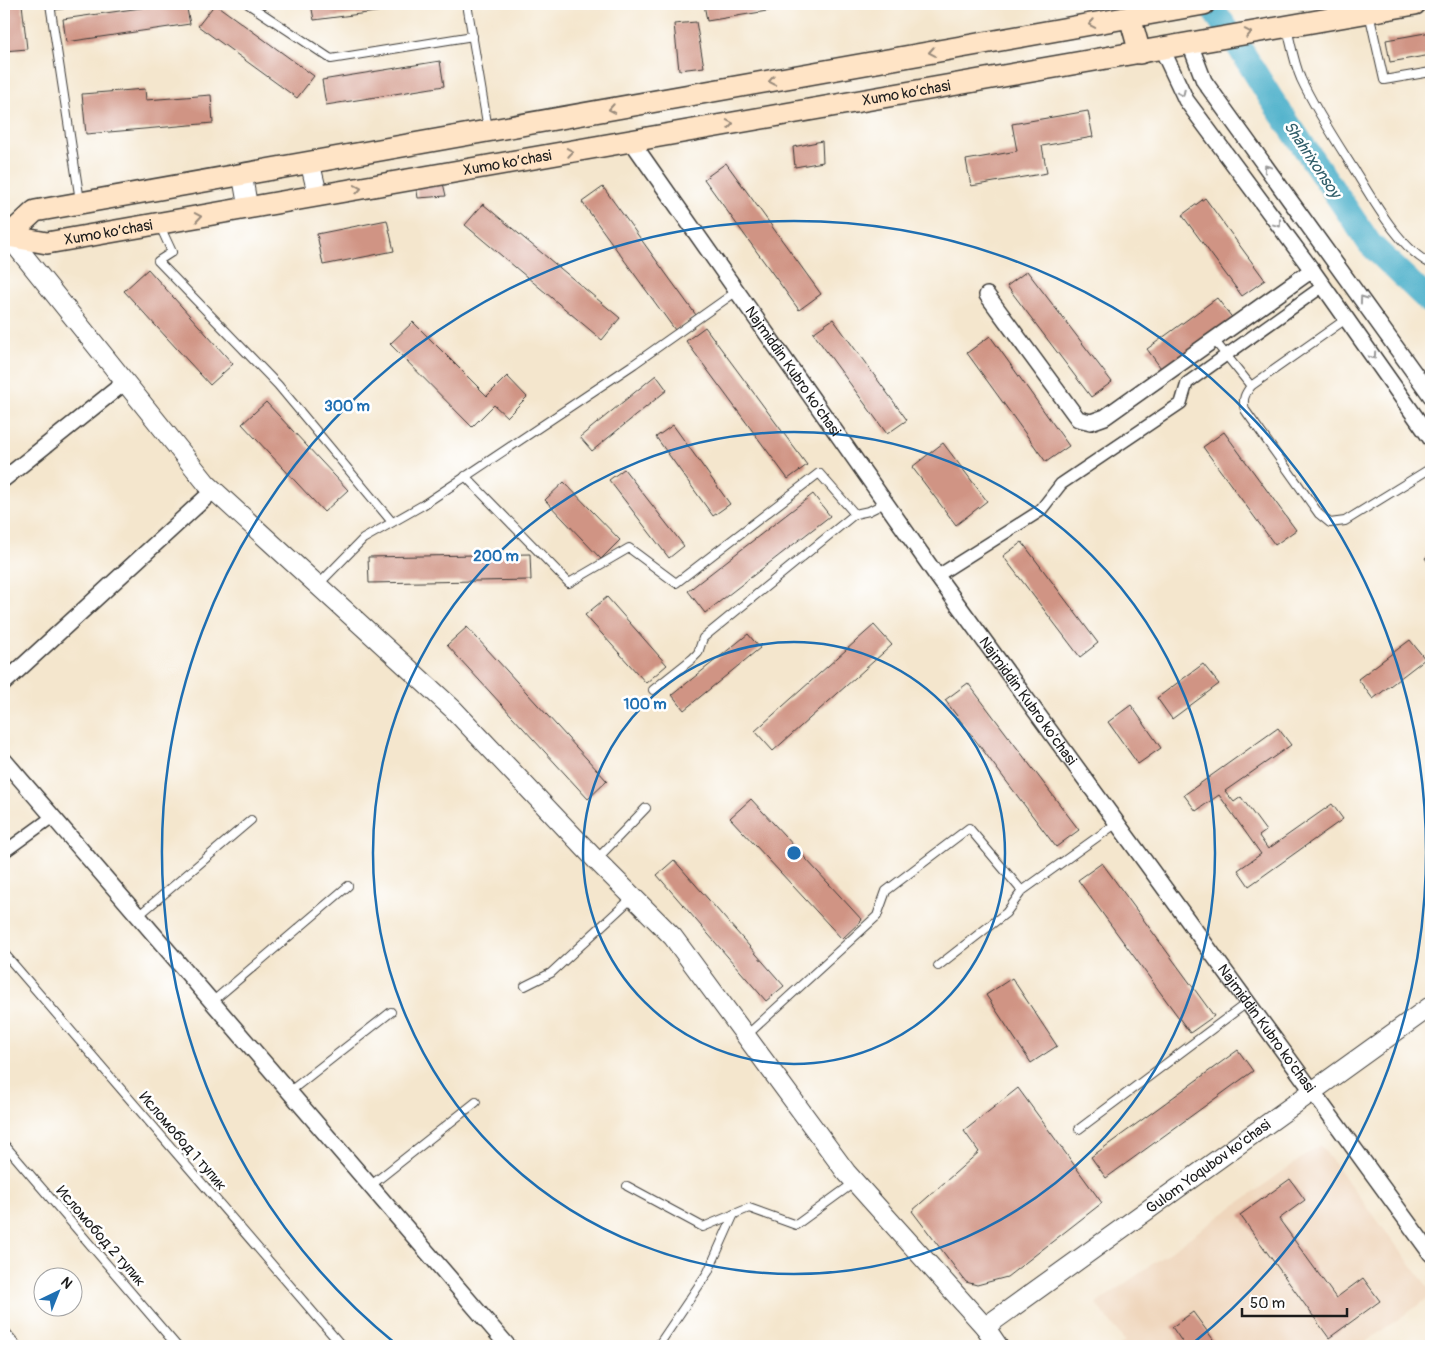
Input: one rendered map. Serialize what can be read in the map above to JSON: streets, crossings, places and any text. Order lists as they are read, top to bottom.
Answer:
{
  "streets": {
    "main road": ["Xumo ko’chasi"],
    "street": ["Najmiddin Kubro ko'chasi", "Gulom Yoqubov ko'chasi"],
    "lane": ["Исломобод 1 тупик", "Исломобод 2 тупик"]
  },
  "crossings": [
    ["Xumo ko’chasi", "Najmiddin Kubro ko'chasi"],
    ["Najmiddin Kubro ko'chasi", "Gulom Yoqubov ko'chasi"]
  ],
  "water": ["Shahrixonsoy"],
  "scale_bar": "50 m",
  "north": "top right",
  "rings": ["300 m", "200 m", "100 m"]
}
